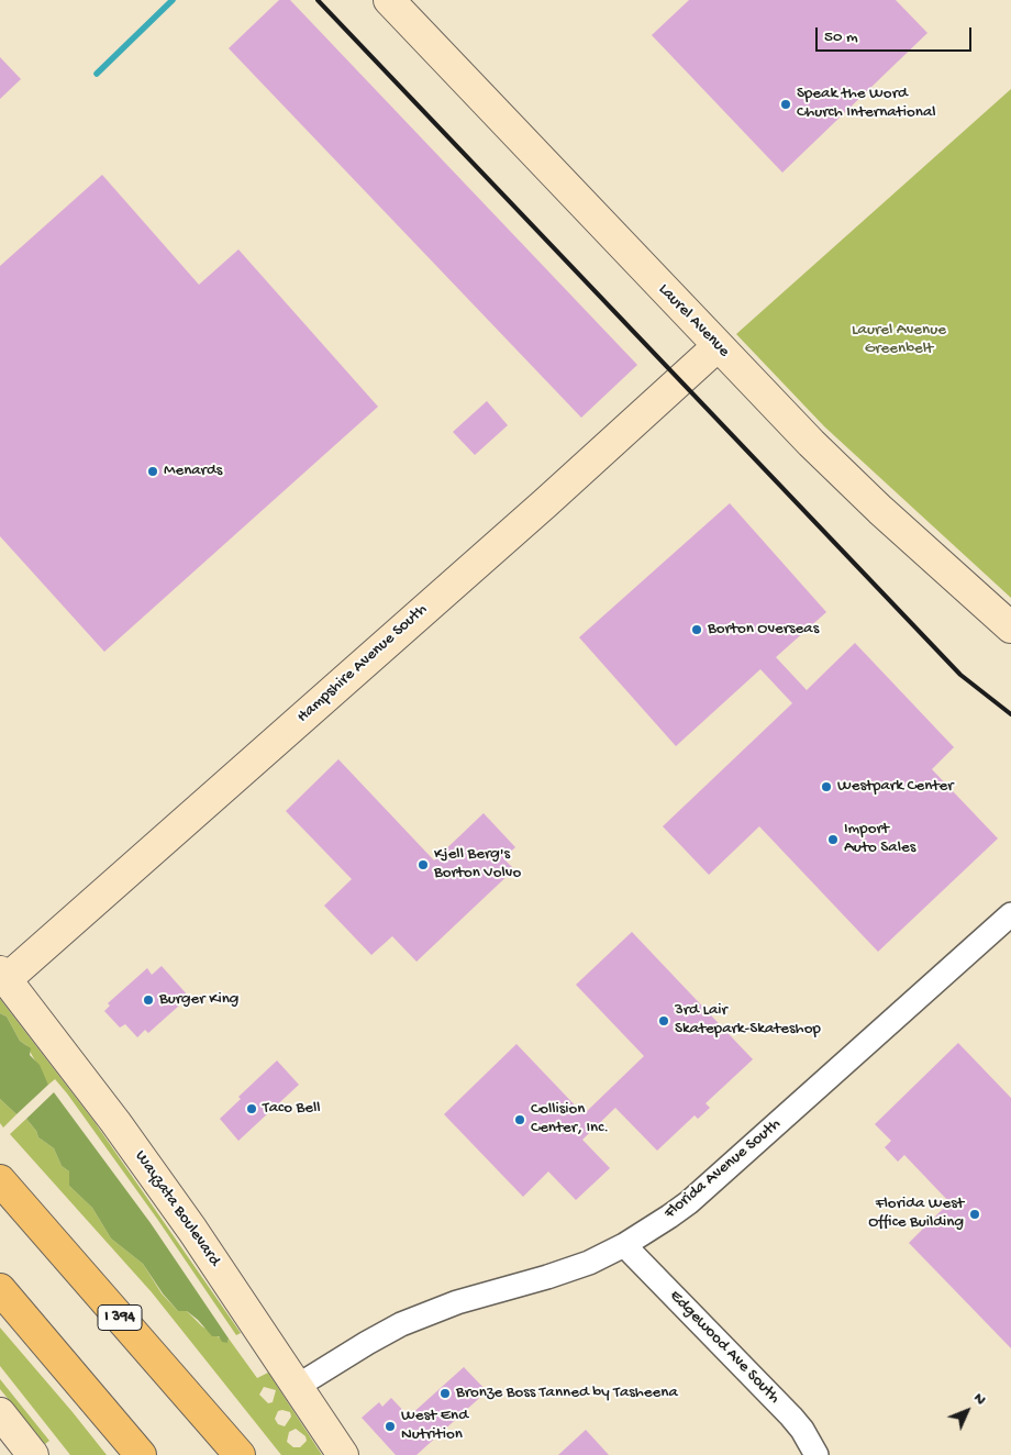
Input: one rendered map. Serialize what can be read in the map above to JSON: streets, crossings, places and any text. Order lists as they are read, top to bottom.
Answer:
{
  "streets": {
    "highway": ["I 394"],
    "street": [
      "Laurel Avenue",
      "Hampshire Avenue South",
      "Florida Avenue South",
      "Wayzata Boulevard",
      "Edgewood Ave South"
    ]
  },
  "crossings": [
    ["Laurel Avenue", "Hampshire Avenue South"],
    ["Hampshire Avenue South", "Wayzata Boulevard"],
    ["Florida Avenue South", "Wayzata Boulevard"],
    ["Florida Avenue South", "Edgewood Ave South"]
  ],
  "parks": ["Laurel Avenue Greenbelt"],
  "places": [
    "Speak the Word Church International",
    "Menards",
    "Borton Overseas",
    "Westpark Center",
    "Import Auto Sales",
    "Kjell Berg's Borton Volvo",
    "Burger King",
    "3rd Lair Skatepark-Skateshop",
    "Taco Bell",
    "Collision Center, Inc.",
    "Florida West Office Building",
    "Bronze Boss Tanned by Tasheena",
    "West End Nutrition"
  ],
  "scale_bar": "50 m",
  "north": "top right"
}
